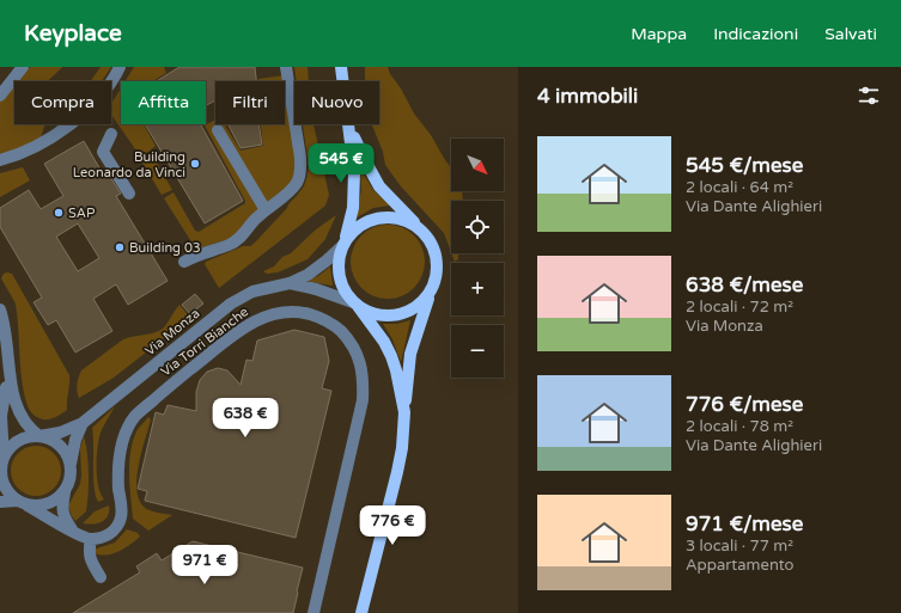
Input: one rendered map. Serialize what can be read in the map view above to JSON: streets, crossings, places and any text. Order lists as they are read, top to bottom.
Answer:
{
  "streets": {
    "street": ["Via Monza", "Via Torri Bianche"]
  },
  "places": ["Building Leonardo da Vinci", "SAP", "Building 03"],
  "north": "bottom right",
  "page": {
    "header": "Keyplace",
    "nav": ["Mappa", "Indicazioni", "Salvati"],
    "heading": "4 immobili",
    "chip": [
      "Compra",
      "Affitta",
      "Filtri",
      "Nuovo"
    ],
    "list": [
      {
        "name": "545 €/mese",
        "note": "2 locali · 64 m² · Via Dante Alighieri"
      },
      {
        "name": "638 €/mese",
        "note": "2 locali · 72 m² · Via Monza"
      },
      {
        "name": "776 €/mese",
        "note": "2 locali · 78 m² · Via Dante Alighieri"
      },
      {
        "name": "971 €/mese",
        "note": "3 locali · 77 m² · Appartamento"
      }
    ],
    "map_buttons": ["+", "−"],
    "price": [
      "545 €",
      "638 €",
      "776 €",
      "971 €"
    ]
  }
}
